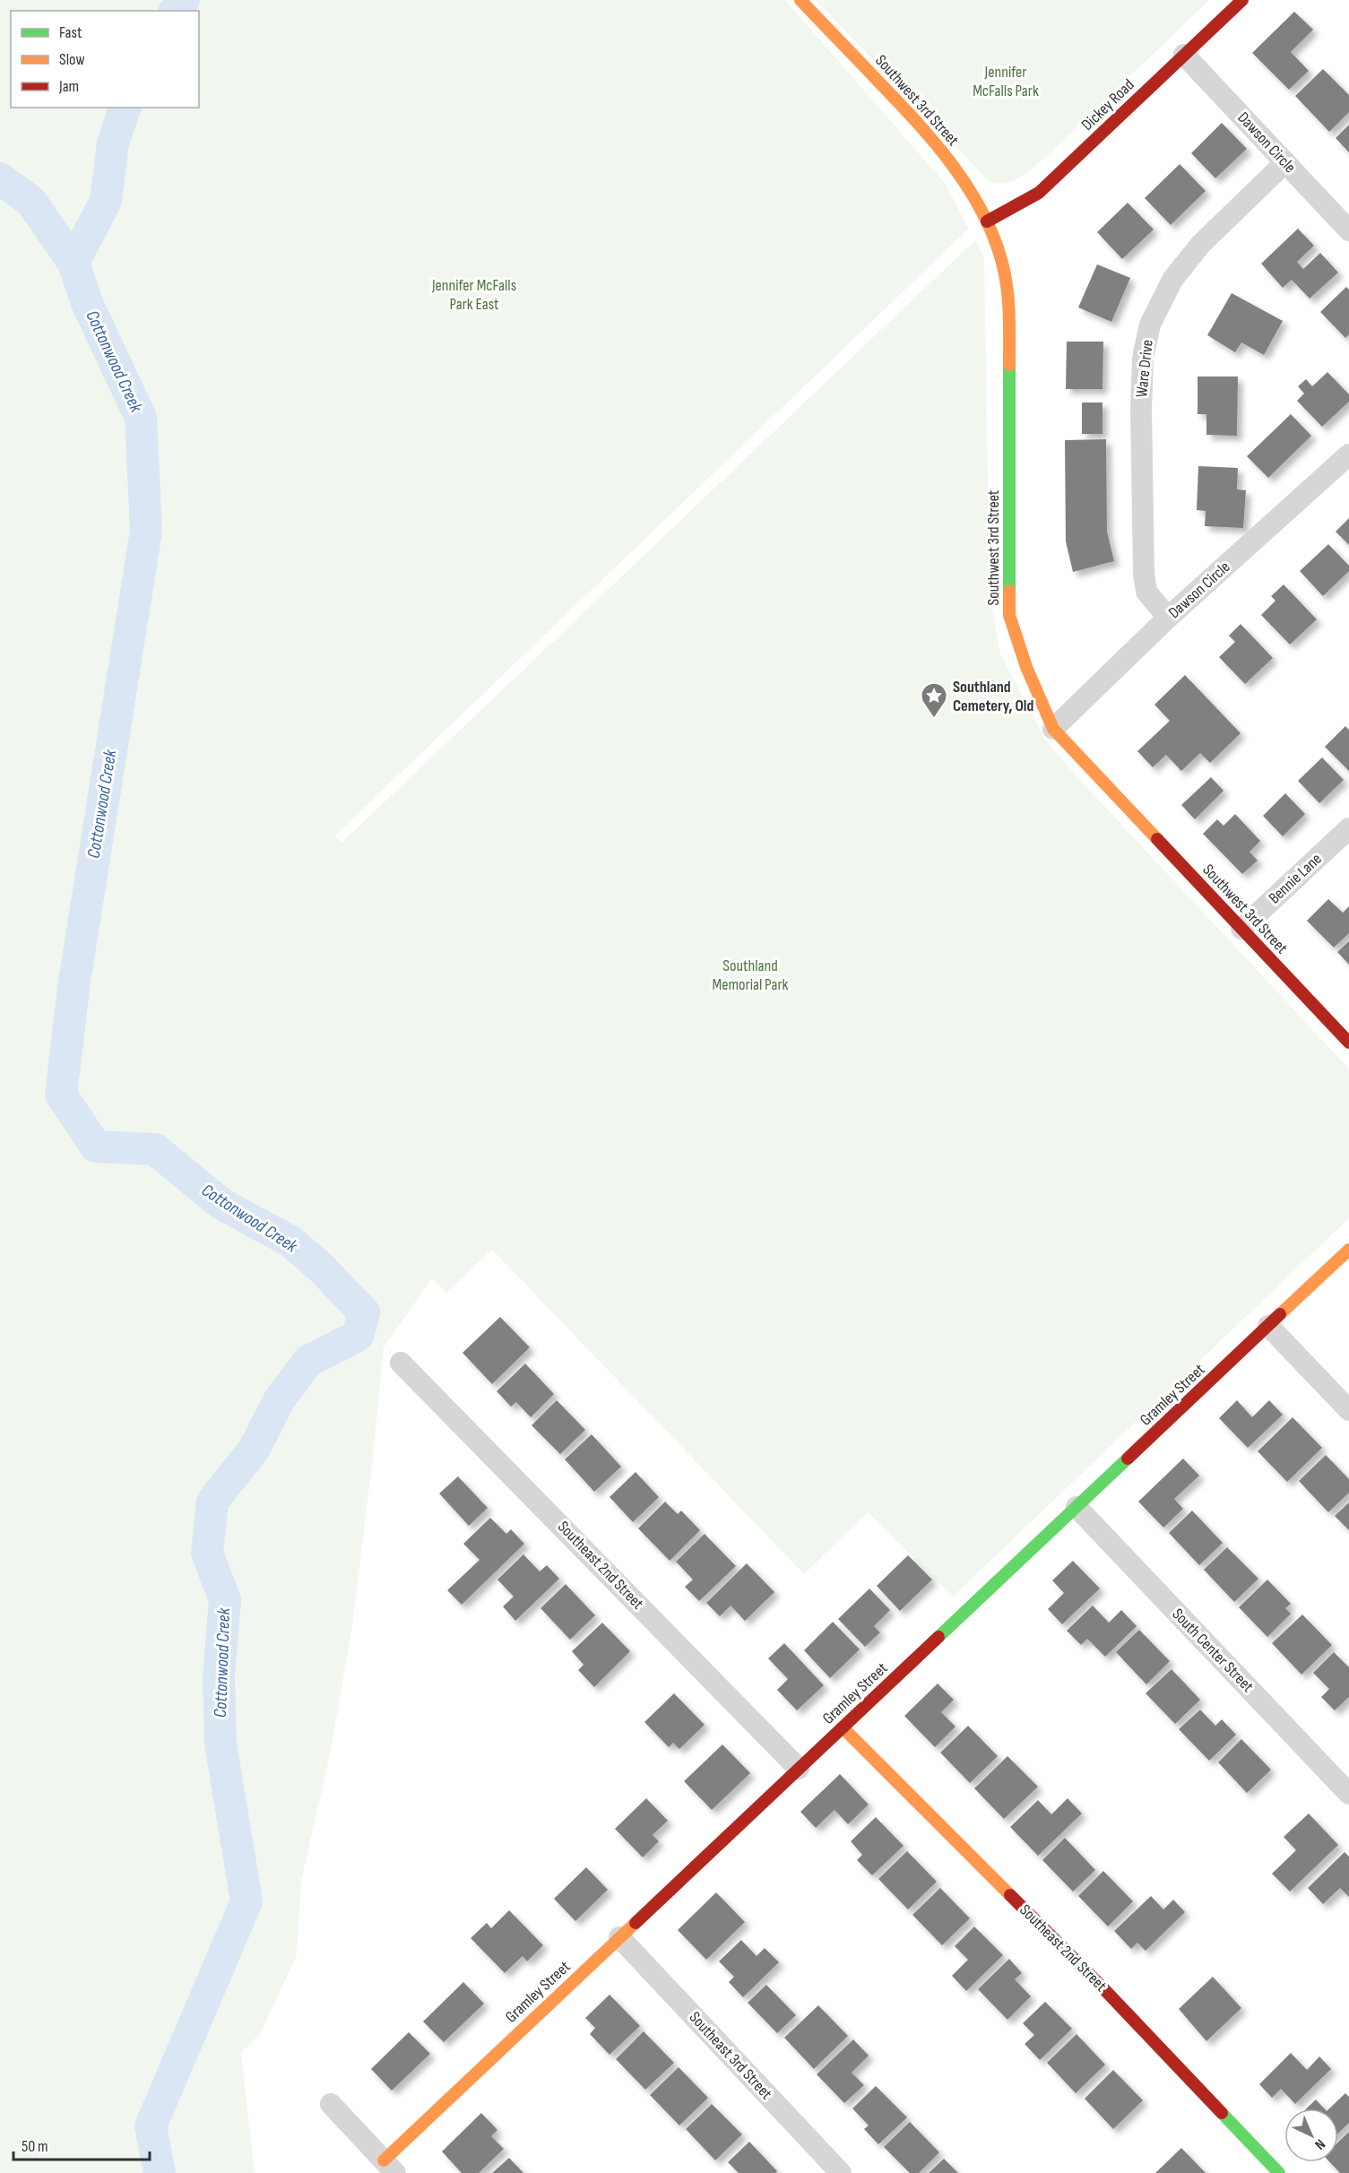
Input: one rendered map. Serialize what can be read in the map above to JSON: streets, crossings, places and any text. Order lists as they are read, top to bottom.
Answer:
{
  "streets": {
    "street": [
      "Southwest 3rd Street",
      "Dickey Road",
      "Dawson Circle",
      "Ware Drive",
      "Bennie Lane",
      "Gramley Street",
      "Southeast 2nd Street",
      "South Center Street",
      "Southeast 3rd Street"
    ]
  },
  "crossings": [
    ["Southwest 3rd Street", "Dickey Road"],
    ["Southwest 3rd Street", "Dawson Circle"],
    ["Southwest 3rd Street", "Bennie Lane"],
    ["Dickey Road", "Dawson Circle"],
    ["Dawson Circle", "Ware Drive"],
    ["Gramley Street", "Southeast 2nd Street"],
    ["Gramley Street", "South Center Street"],
    ["Gramley Street", "Southeast 3rd Street"]
  ],
  "water": ["Cottonwood Creek"],
  "parks": ["Jennifer McFalls Park", "Jennifer McFalls Park East", "Southland Memorial Park"],
  "places": {
    "place": ["Southland Cemetery, Old"]
  },
  "legend": ["Fast", "Slow", "Jam"],
  "scale_bar": "50 m",
  "north": "bottom right"
}
